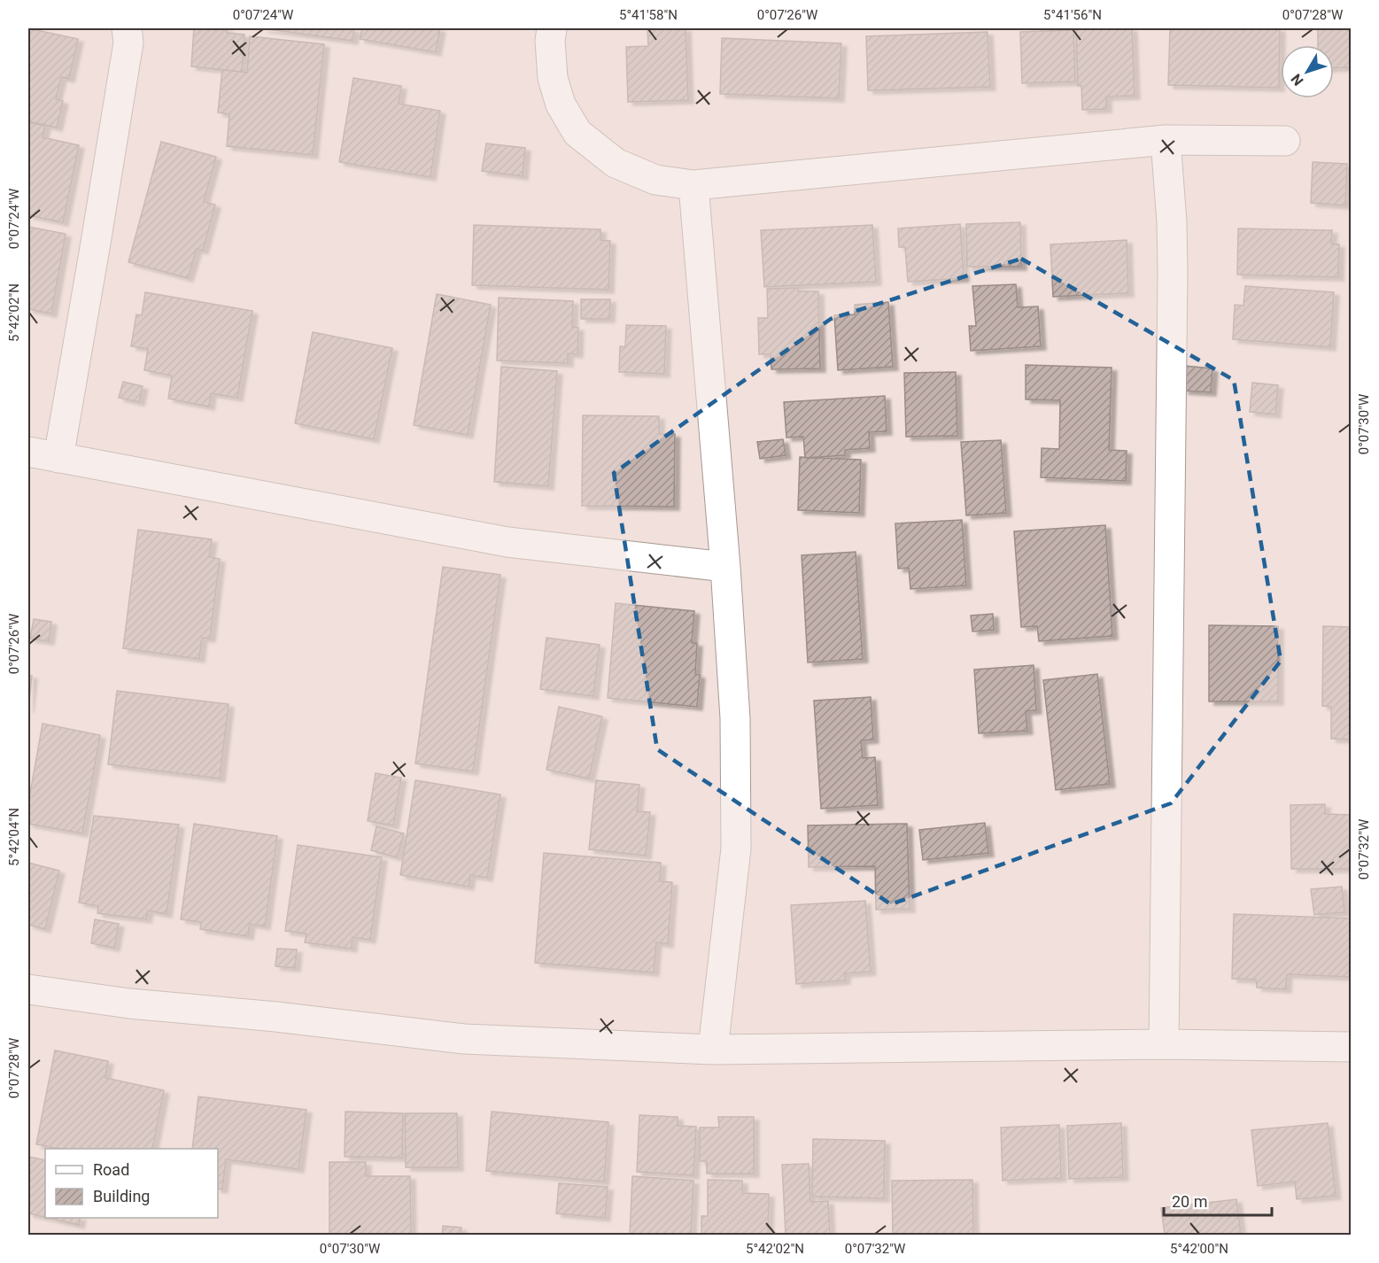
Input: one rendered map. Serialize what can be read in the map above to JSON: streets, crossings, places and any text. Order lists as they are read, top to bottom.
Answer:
{
  "legend": ["Road", "Building"],
  "scale_bar": "20 m",
  "north": "bottom left",
  "coordinates": [
    "0°07'24\"W",
    "5°41'58\"N",
    "0°07'26\"W",
    "5°41'56\"N",
    "0°07'28\"W",
    "5°42'02\"N",
    "0°07'30\"W",
    "5°42'04\"N",
    "0°07'32\"W",
    "5°42'00\"N"
  ]
}
